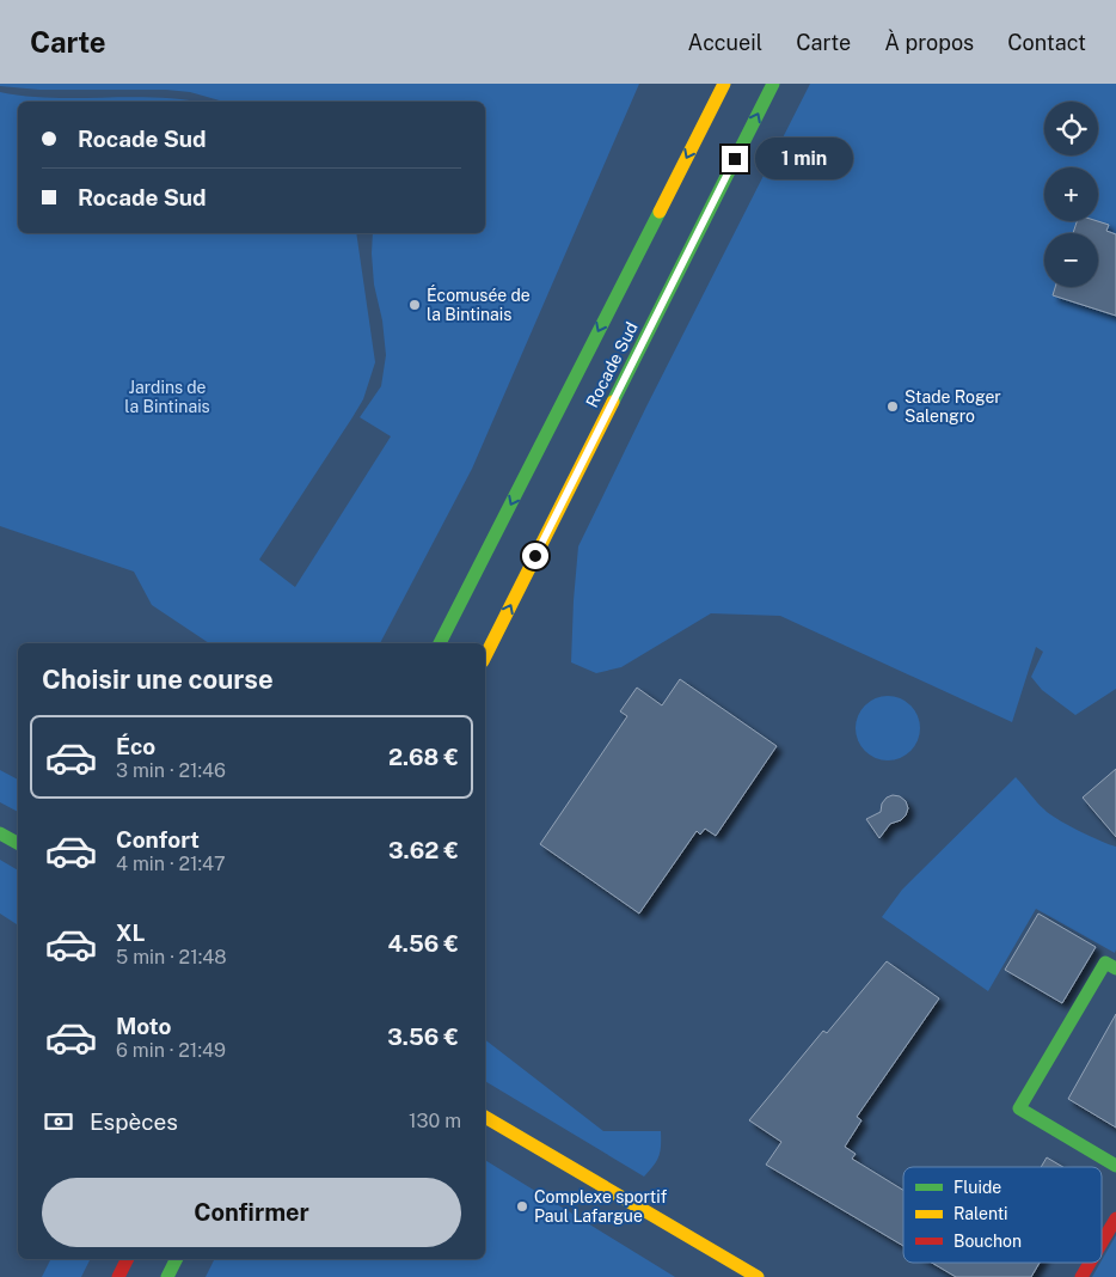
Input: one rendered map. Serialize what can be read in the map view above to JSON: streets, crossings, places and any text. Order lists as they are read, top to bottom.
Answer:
{
  "streets": {
    "main road": ["Rocade Sud"]
  },
  "parks": ["Jardins de la Bintinais"],
  "places": ["Écomusée de la Bintinais", "Stade Roger Salengro", "Complexe sportif Paul Lafargue"],
  "legend": ["Fluide", "Ralenti", "Bouchon"],
  "page": {
    "header": "Carte",
    "nav": [
      "Accueil",
      "Carte",
      "À propos",
      "Contact"
    ],
    "map_buttons": ["+", "−"],
    "banner": ["Rocade Sud", "Rocade Sud"],
    "bubble": "1 min",
    "heading": "Choisir une course",
    "list": [
      {
        "name": "Éco",
        "note": "3 min · 21:46",
        "value": "2.68 €"
      },
      {
        "name": "Confort",
        "note": "4 min · 21:47",
        "value": "3.62 €"
      },
      {
        "name": "XL",
        "note": "5 min · 21:48",
        "value": "4.56 €"
      },
      {
        "name": "Moto",
        "note": "6 min · 21:49",
        "value": "3.56 €"
      }
    ],
    "pay": ["Espèces", "130 m"],
    "buttons": "Confirmer"
  }
}
